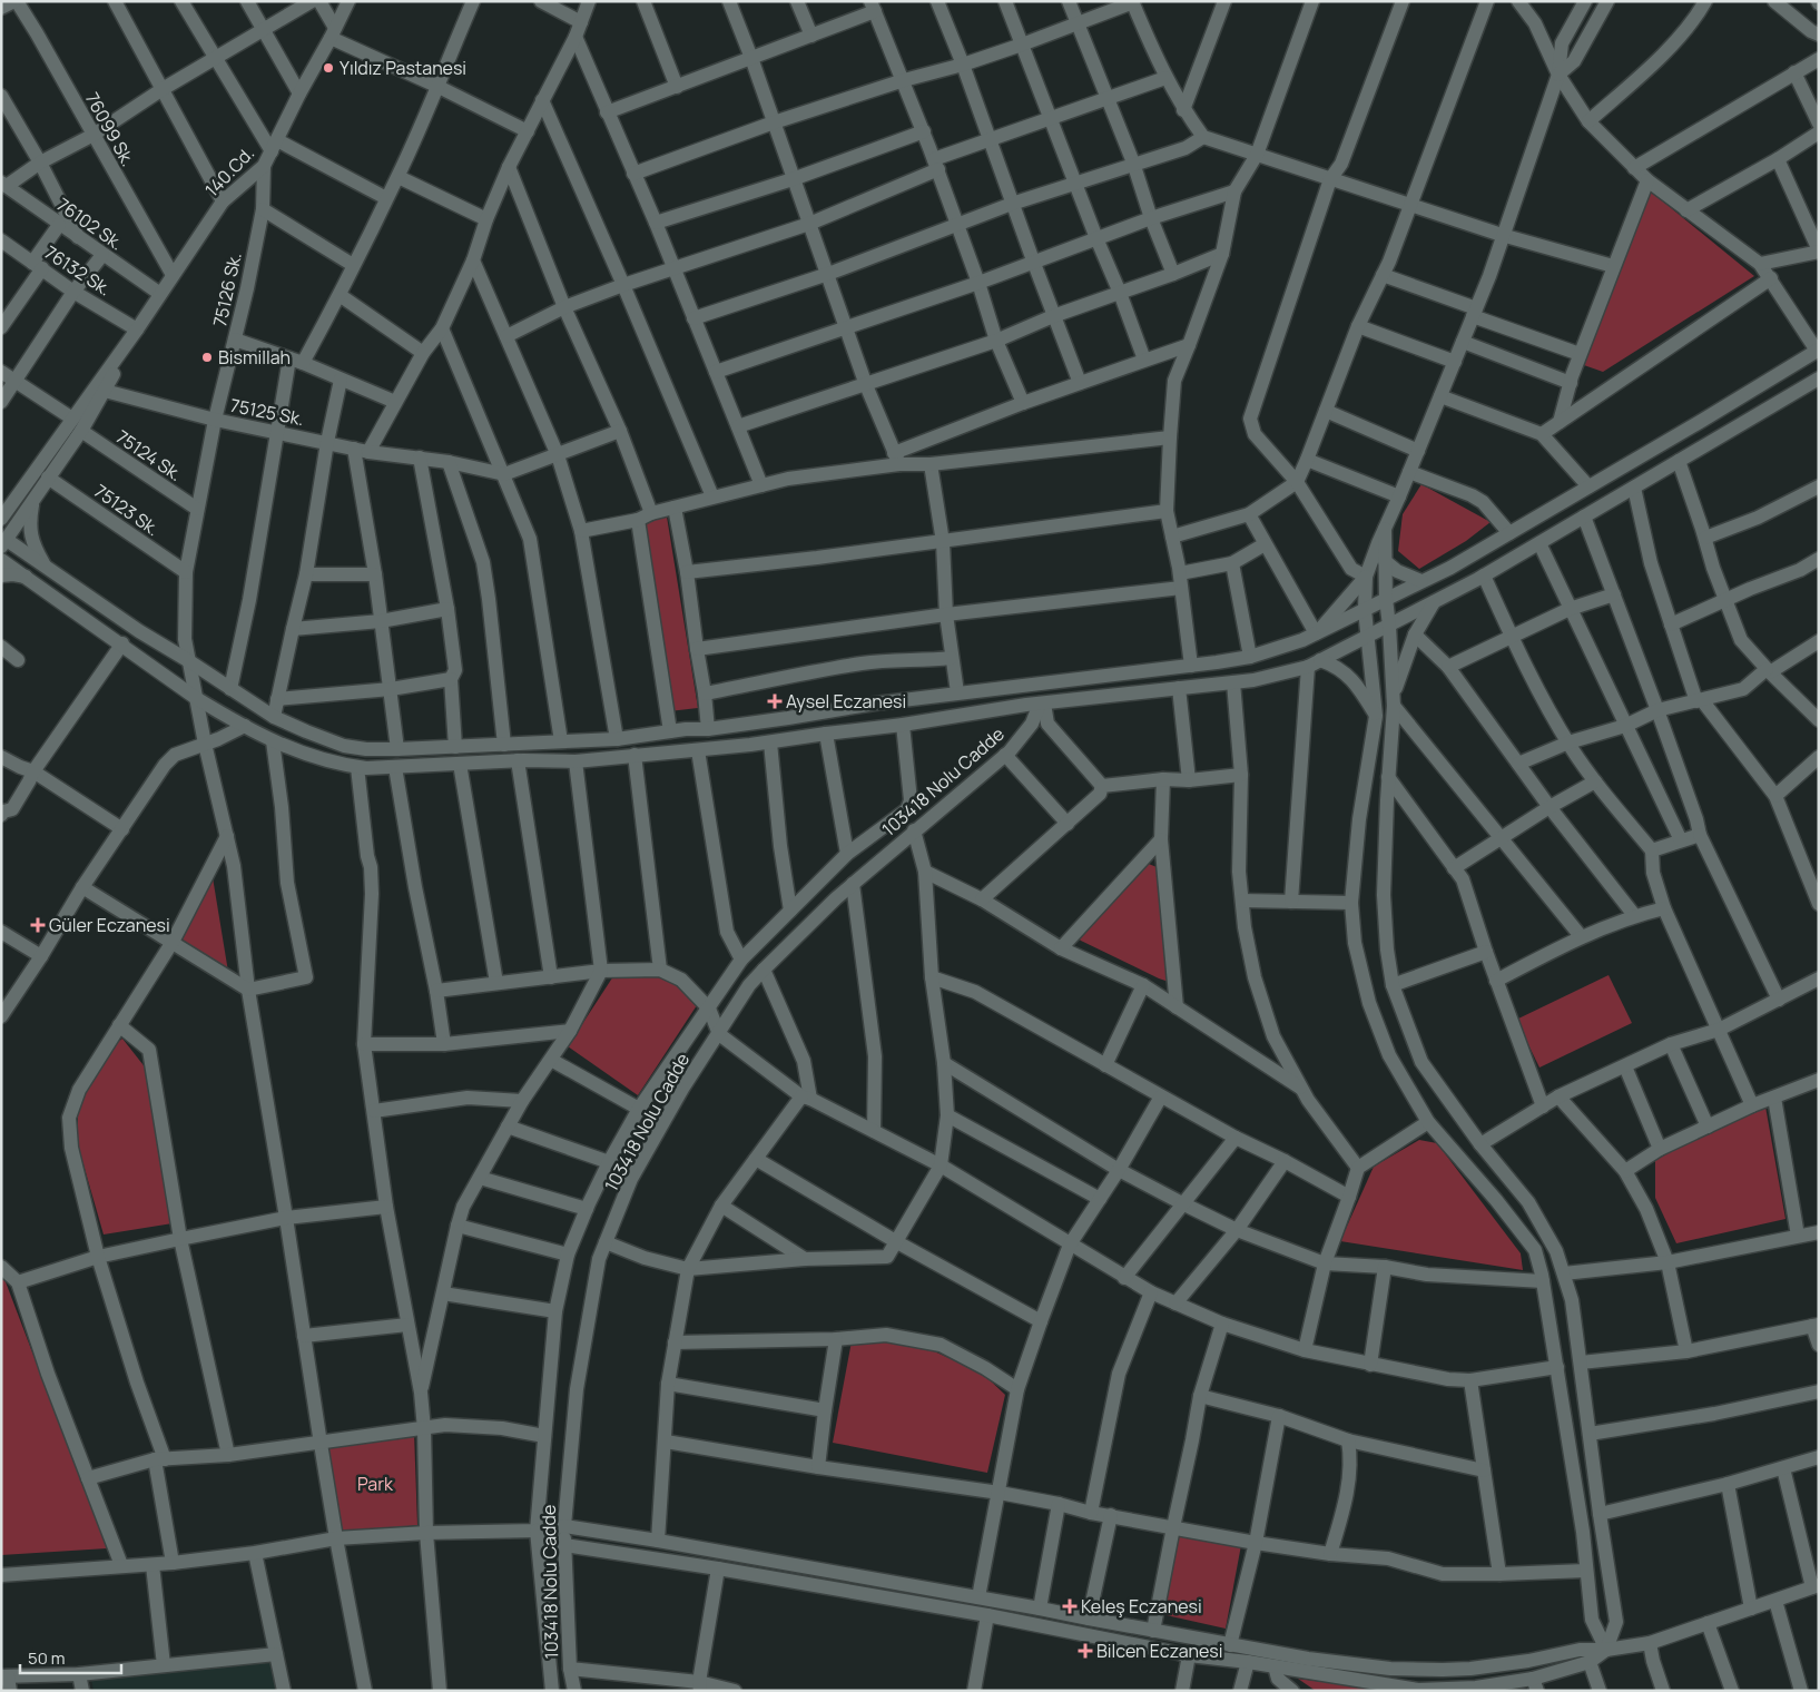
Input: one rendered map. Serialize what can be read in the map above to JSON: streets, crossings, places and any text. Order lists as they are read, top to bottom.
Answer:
{
  "streets": {
    "street": [
      "76099 Sk.",
      "140.Cd.",
      "76102 Sk.",
      "76132 Sk.",
      "75126 Sk.",
      "75125 Sk.",
      "75124 Sk.",
      "75123 Sk.",
      "103418 Nolu Cadde"
    ]
  },
  "crossings": [
    ["76099 Sk.", "140.Cd."],
    ["140.Cd.", "76102 Sk."],
    ["140.Cd.", "76132 Sk."],
    ["140.Cd.", "75126 Sk."],
    ["140.Cd.", "75125 Sk."],
    ["140.Cd.", "75124 Sk."],
    ["140.Cd.", "75123 Sk."],
    ["75126 Sk.", "75125 Sk."],
    ["75126 Sk.", "75124 Sk."],
    ["75126 Sk.", "75123 Sk."]
  ],
  "parks": ["Park"],
  "places": {
    "other": ["Yıldız Pastanesi", "Bismillah"],
    "health": [
      "Aysel Eczanesi",
      "Güler Eczanesi",
      "Keleş Eczanesi",
      "Bilcen Eczanesi"
    ]
  },
  "scale_bar": "50 m"
}
